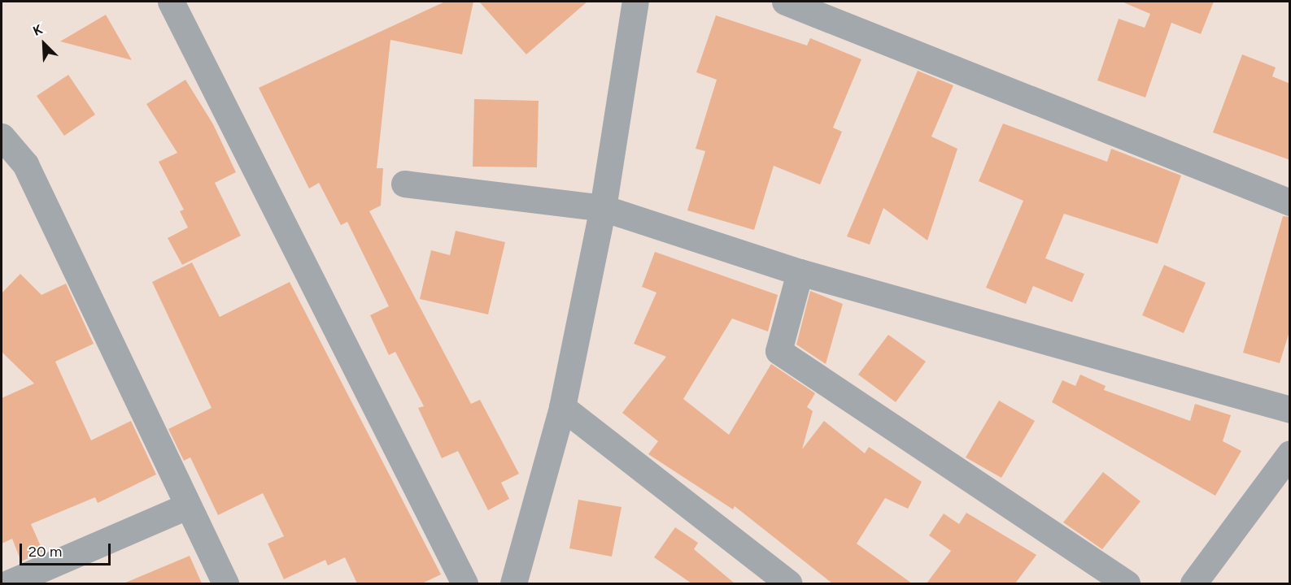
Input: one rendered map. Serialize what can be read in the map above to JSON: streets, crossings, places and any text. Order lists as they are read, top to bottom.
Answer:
{
  "scale_bar": "20 m",
  "north": "top left"
}
